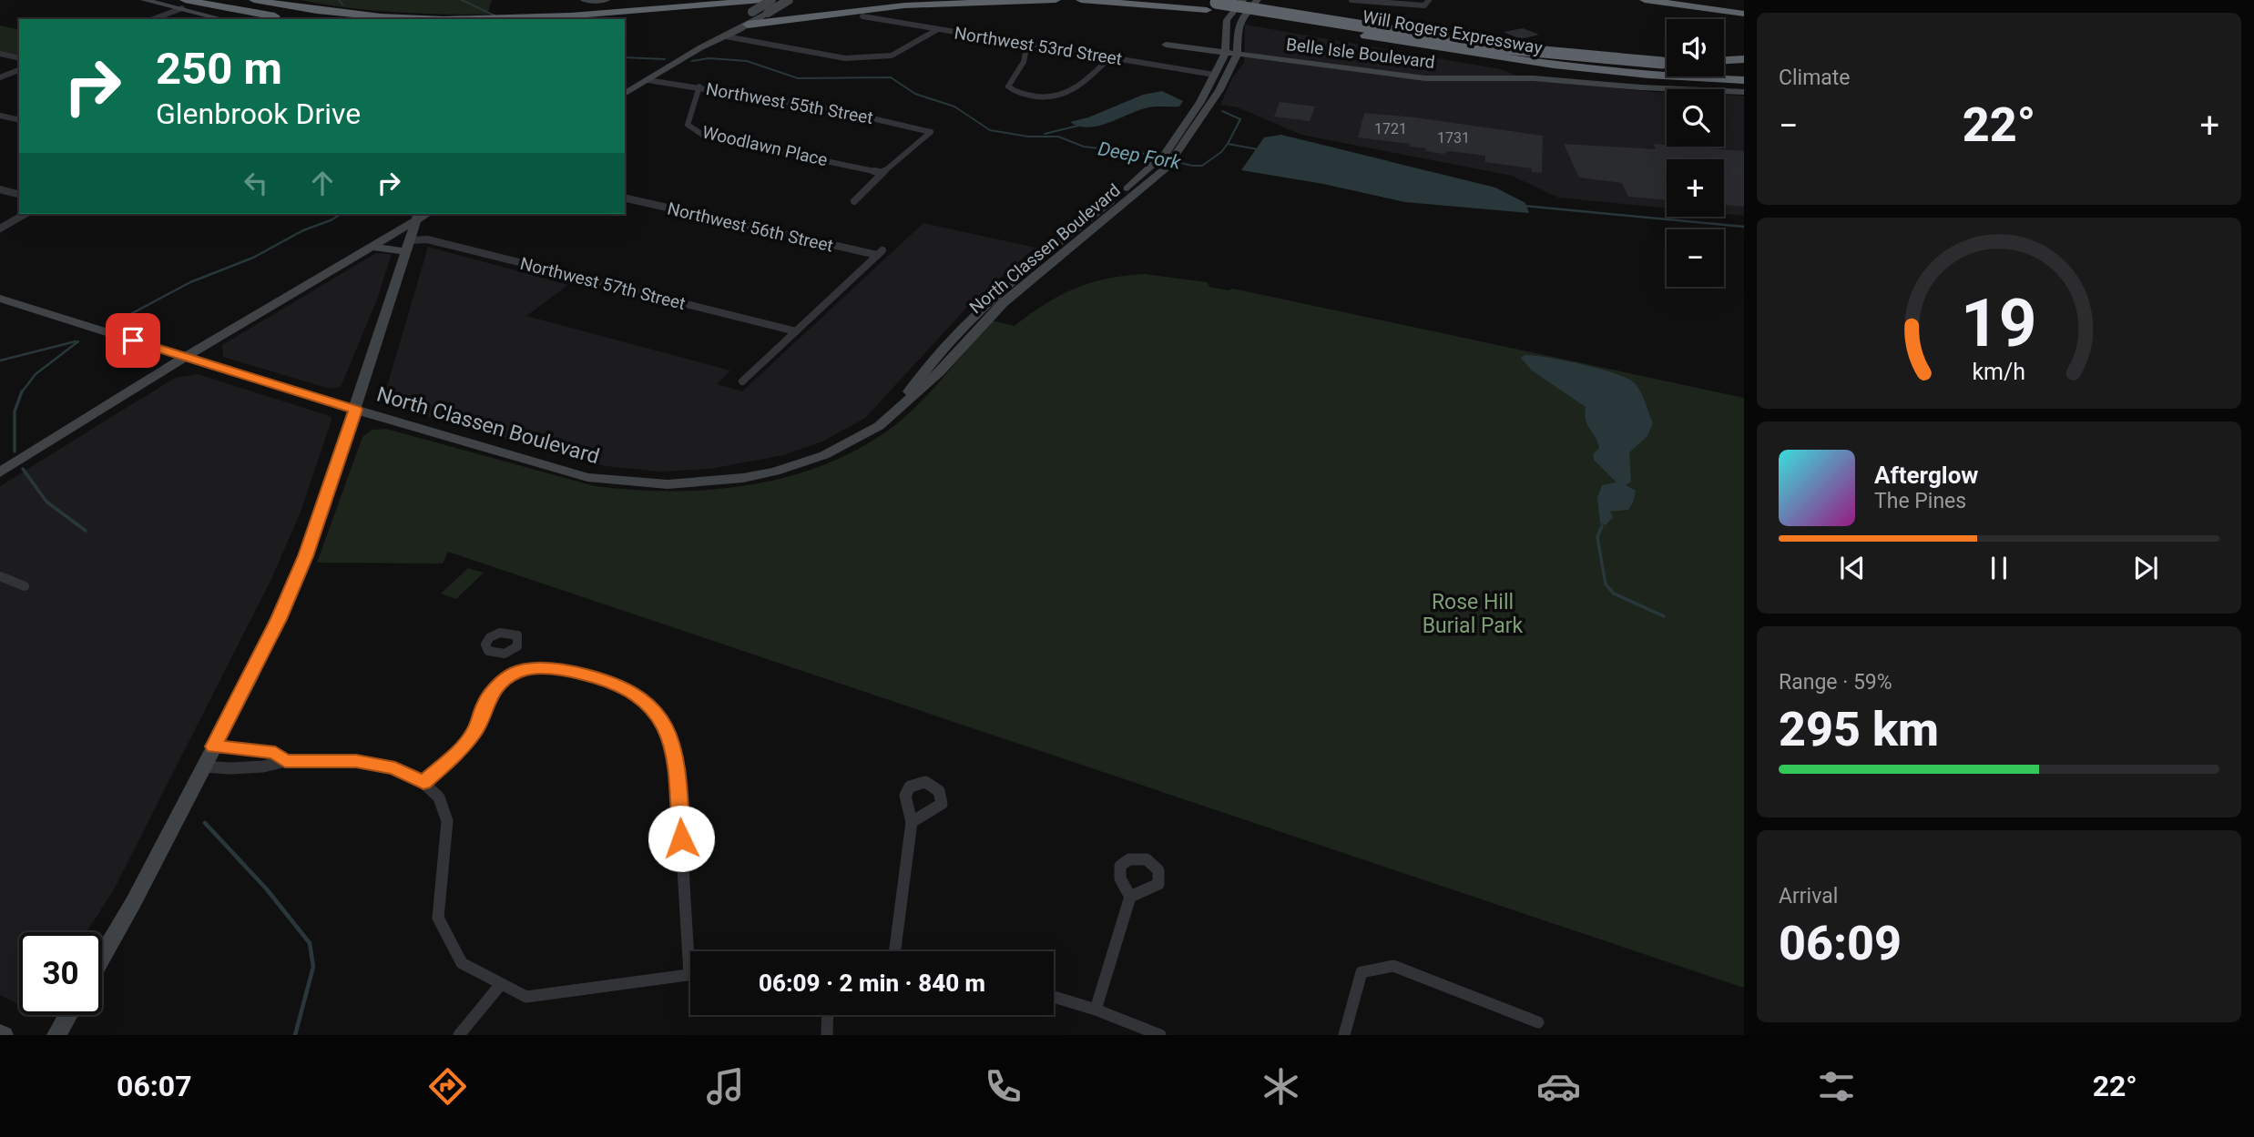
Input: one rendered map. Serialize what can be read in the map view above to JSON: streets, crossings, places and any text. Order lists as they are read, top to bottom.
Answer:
{
  "streets": {
    "highway": ["Will Rogers Expressway"],
    "main road": ["Belle Isle Boulevard", "North Classen Boulevard"],
    "street": [
      "Northwest 53rd Street",
      "Northwest 55th Street",
      "Woodlawn Place",
      "Northwest 56th Street",
      "Northwest 57th Street"
    ]
  },
  "crossings": [
    ["Northwest 53rd Street", "North Classen Boulevard"],
    ["Belle Isle Boulevard", "North Classen Boulevard"],
    ["Northwest 55th Street", "Woodlawn Place"],
    ["Northwest 56th Street", "Northwest 57th Street"]
  ],
  "water": ["Deep Fork"],
  "parks": ["Rose Hill Burial Park"],
  "house_numbers": ["1721", "1731"],
  "page": {
    "tile": [
      "Climate",
      ["Range · 59%", "295 km"],
      ["Arrival", "06:09"]
    ],
    "map_buttons": ["+", "−"],
    "turn": ["250 m", "Glenbrook Drive"],
    "heat": ["−", "22°", "+"],
    "song": ["Afterglow", "The Pines"],
    "limit": "30",
    "trip": "06:09 · 2 min · 840 m",
    "tabs": ["06:07", "22°"],
    "gauge": ["19", "km/h"]
  }
}
